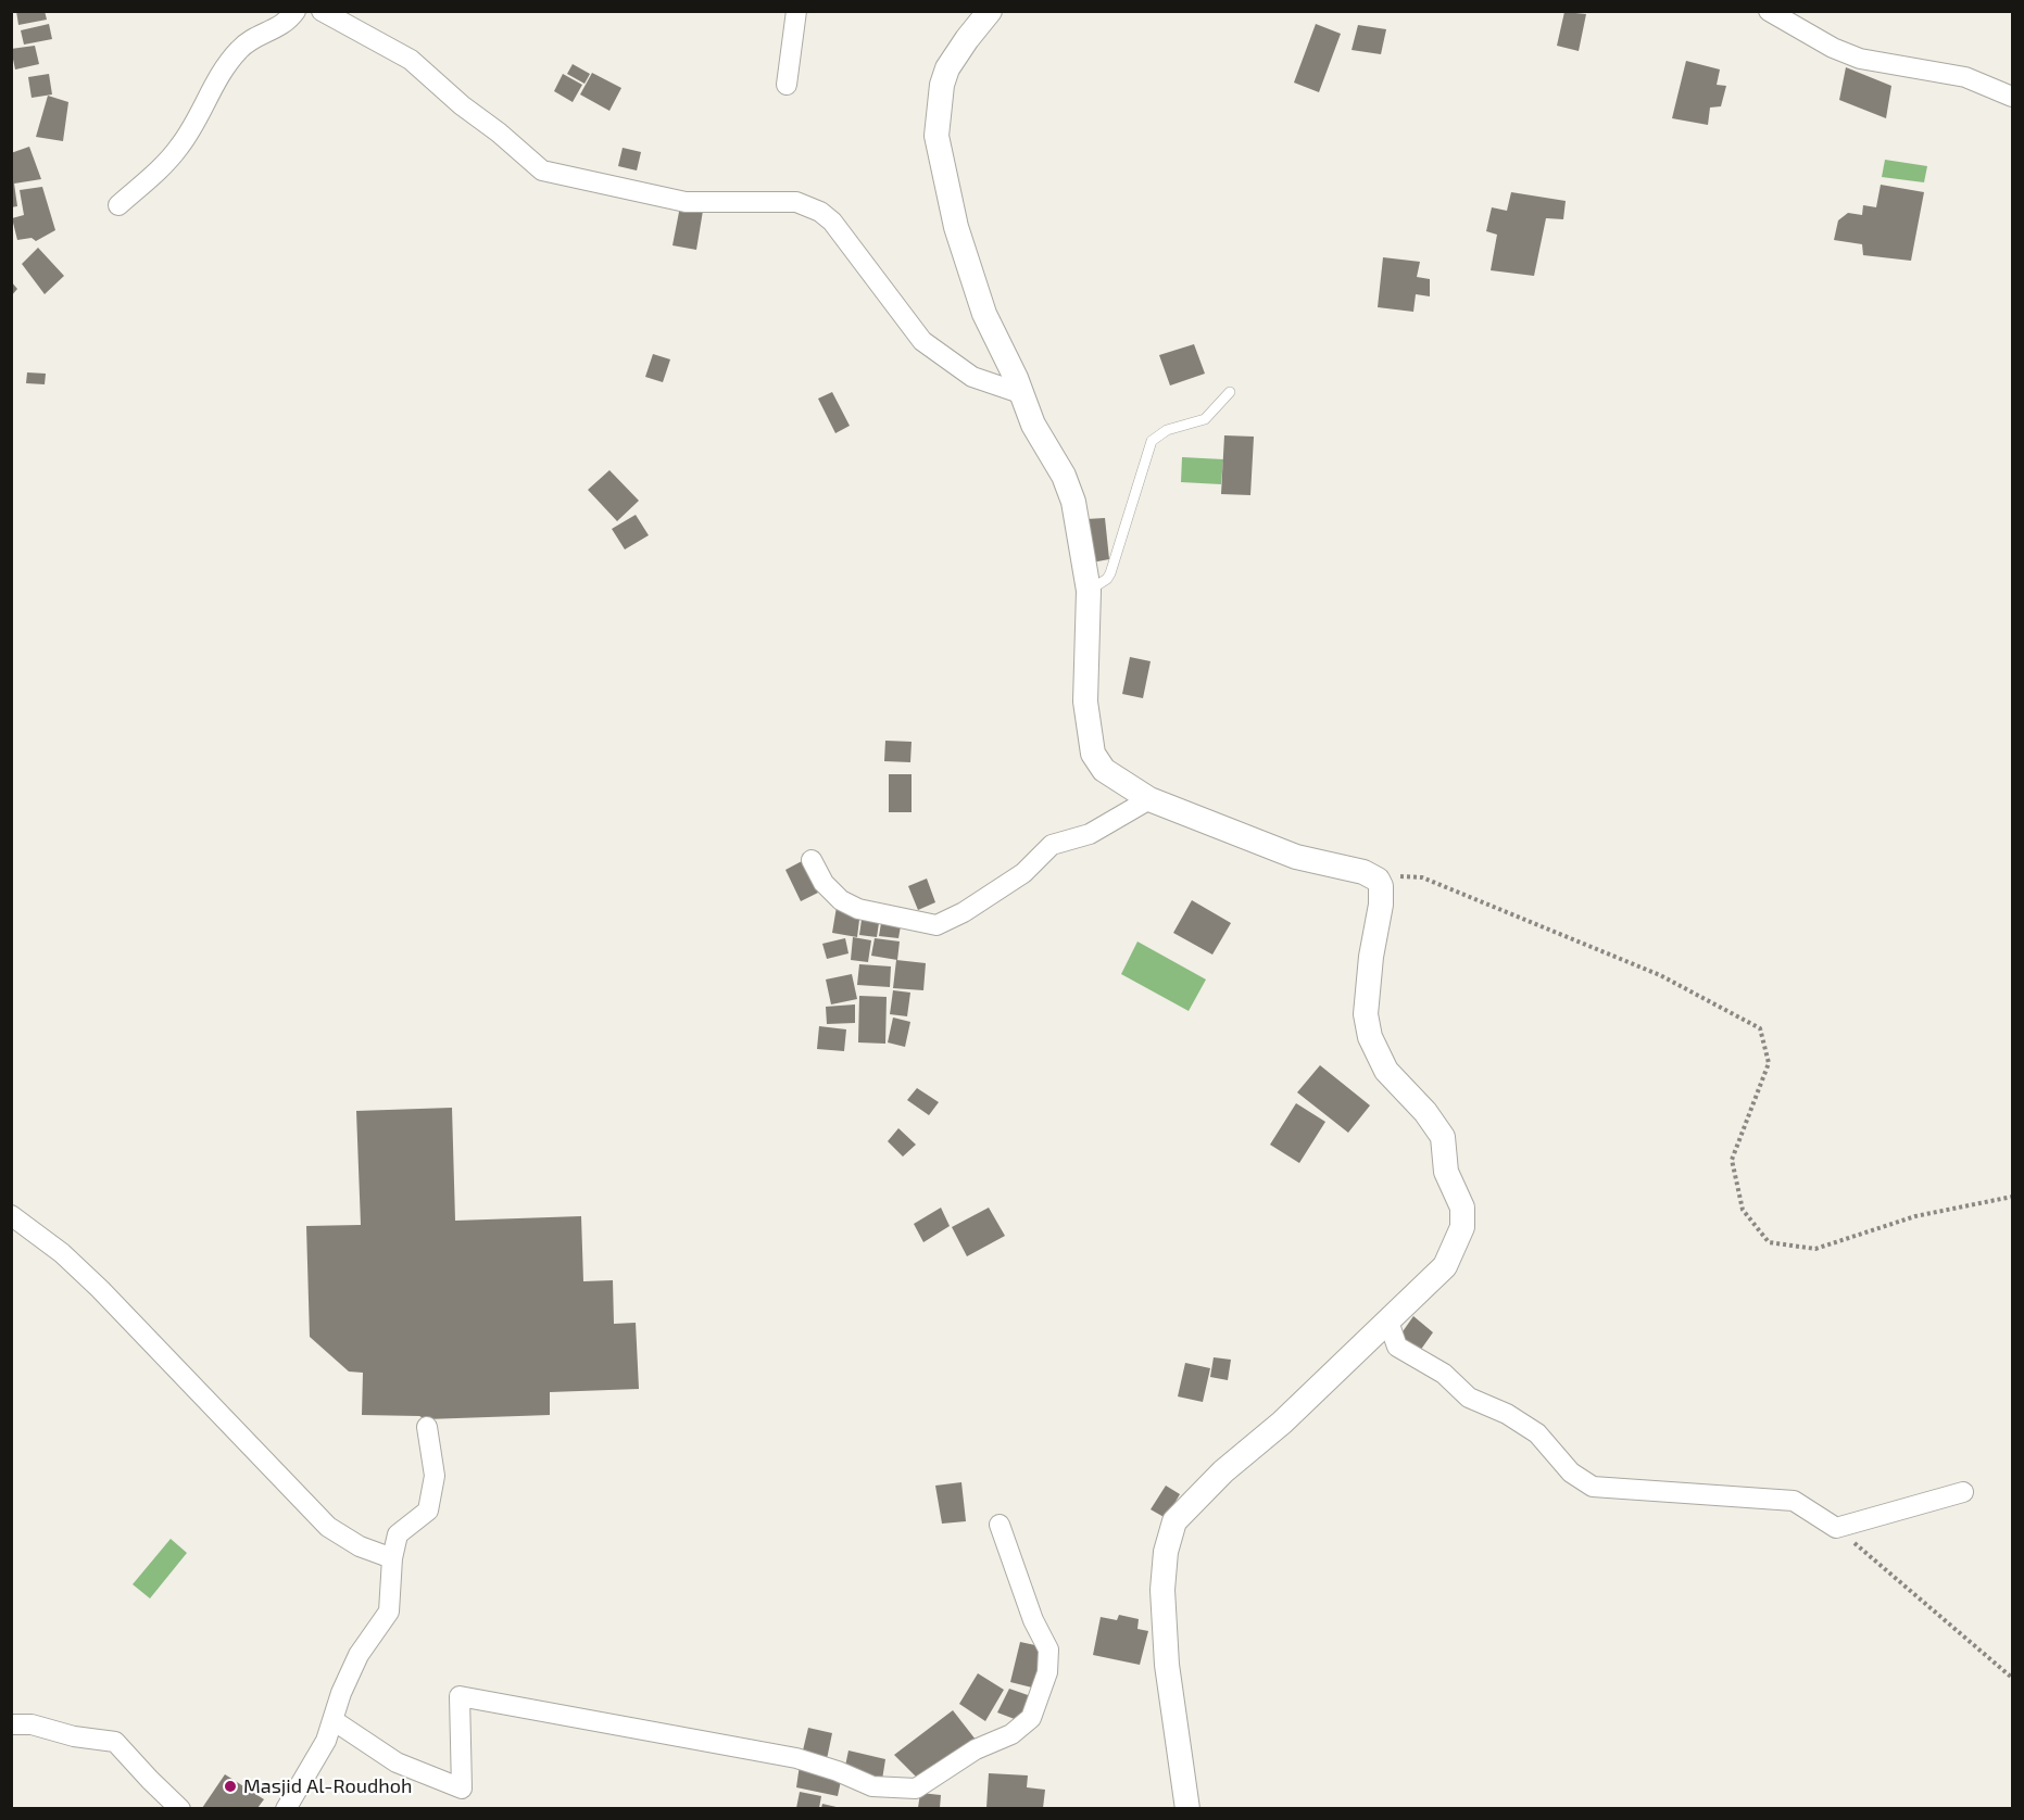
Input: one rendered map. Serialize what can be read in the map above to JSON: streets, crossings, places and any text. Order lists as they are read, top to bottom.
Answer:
{
  "places": ["Masjid Al-Roudhoh"]
}
